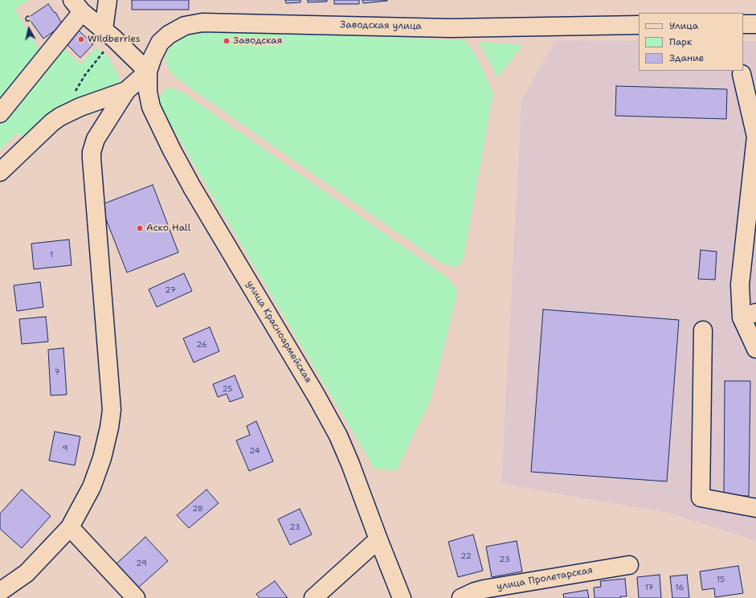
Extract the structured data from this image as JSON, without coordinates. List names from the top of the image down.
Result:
{
  "streets": {
    "street": ["Заводская улица", "улица Красноармейская", "улица Пролетарская"]
  },
  "crossings": [
    ["Заводская улица", "улица Красноармейская"]
  ],
  "places": ["Wildberries", "Заводская", "Аско Hall"],
  "house_numbers": [
    "1",
    "27",
    "26",
    "7",
    "25",
    "9",
    "24",
    "28",
    "23",
    "22",
    "23",
    "29",
    "15",
    "17",
    "16"
  ],
  "legend": ["Улица", "Парк", "Здание"],
  "north": "top"
}
